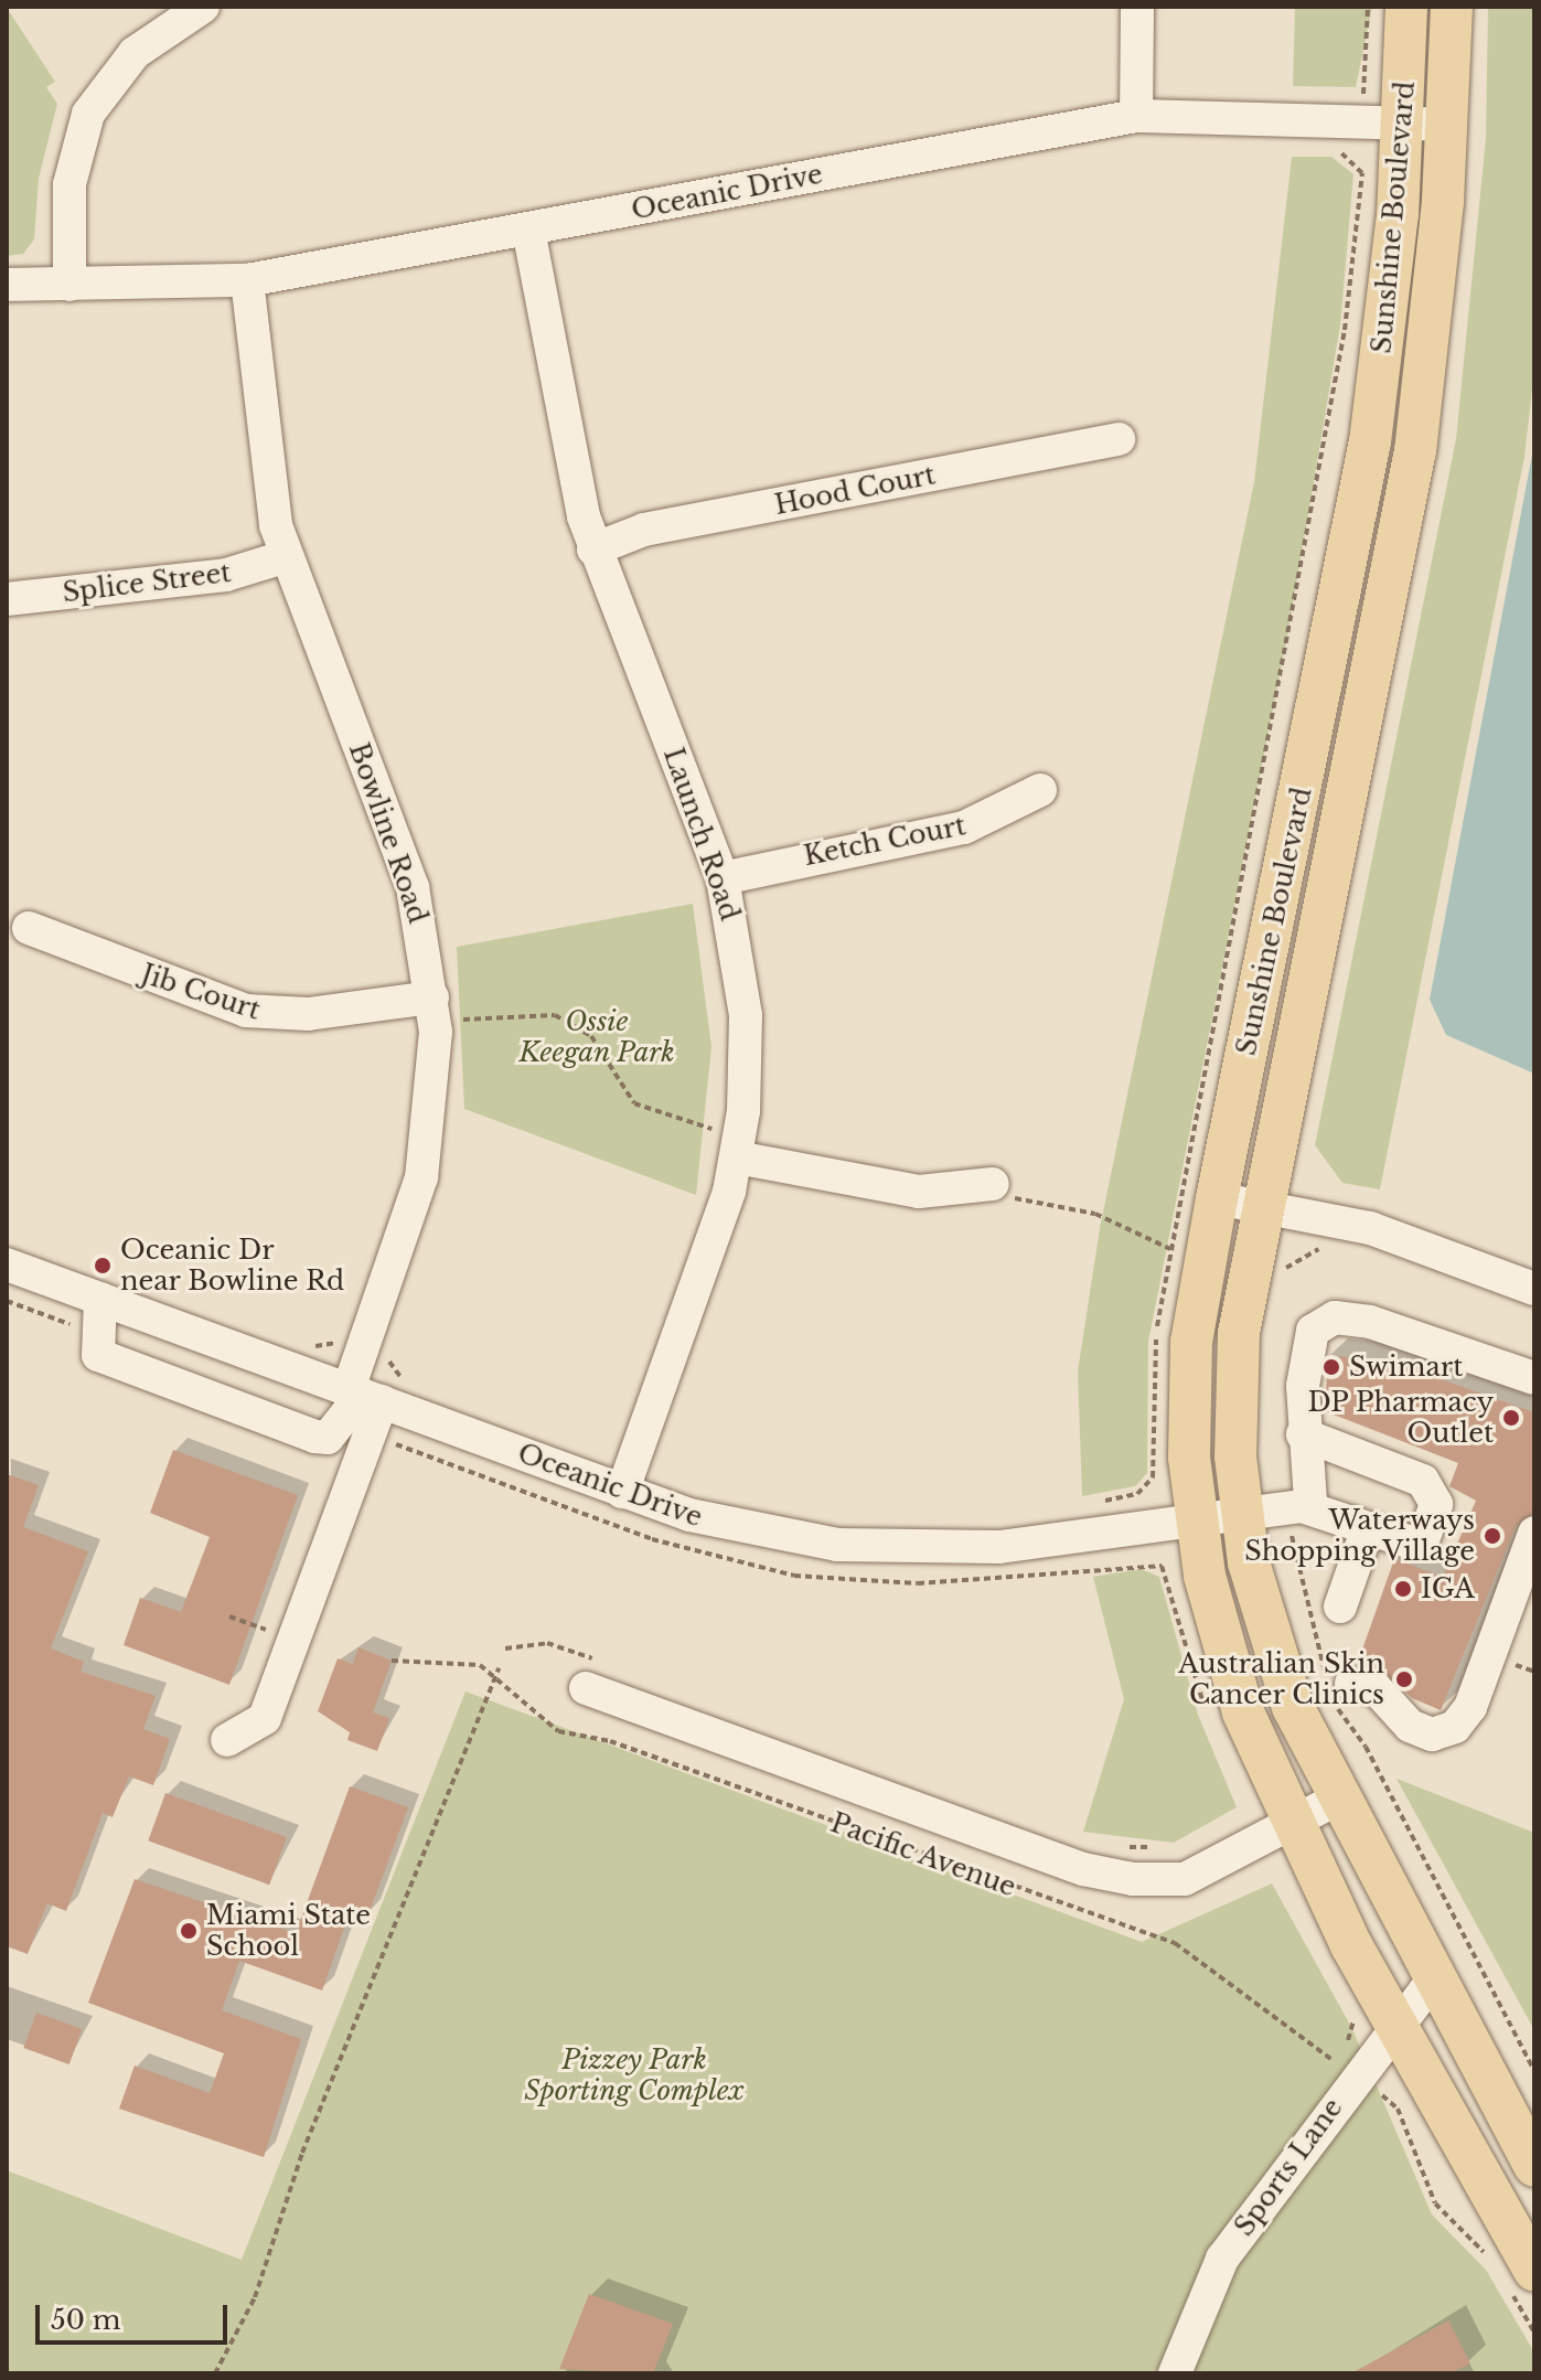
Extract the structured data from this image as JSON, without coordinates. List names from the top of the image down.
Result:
{
  "streets": {
    "main road": ["Sunshine Boulevard"],
    "street": [
      "Oceanic Drive",
      "Hood Court",
      "Splice Street",
      "Bowline Road",
      "Launch Road",
      "Ketch Court",
      "Jib Court",
      "Pacific Avenue",
      "Sports Lane"
    ]
  },
  "crossings": [
    ["Oceanic Drive", "Sunshine Boulevard"],
    ["Oceanic Drive", "Bowline Road"],
    ["Oceanic Drive", "Launch Road"],
    ["Sunshine Boulevard", "Pacific Avenue"],
    ["Hood Court", "Launch Road"],
    ["Splice Street", "Bowline Road"],
    ["Bowline Road", "Jib Court"],
    ["Launch Road", "Ketch Court"]
  ],
  "parks": ["Ossie Keegan Park", "Pizzey Park Sporting Complex"],
  "places": [
    "Oceanic Dr near Bowline Rd",
    "Swimart",
    "DP Pharmacy Outlet",
    "Waterways Shopping Village",
    "IGA",
    "Australian Skin Cancer Clinics",
    "Miami State School"
  ],
  "scale_bar": "50 m"
}
